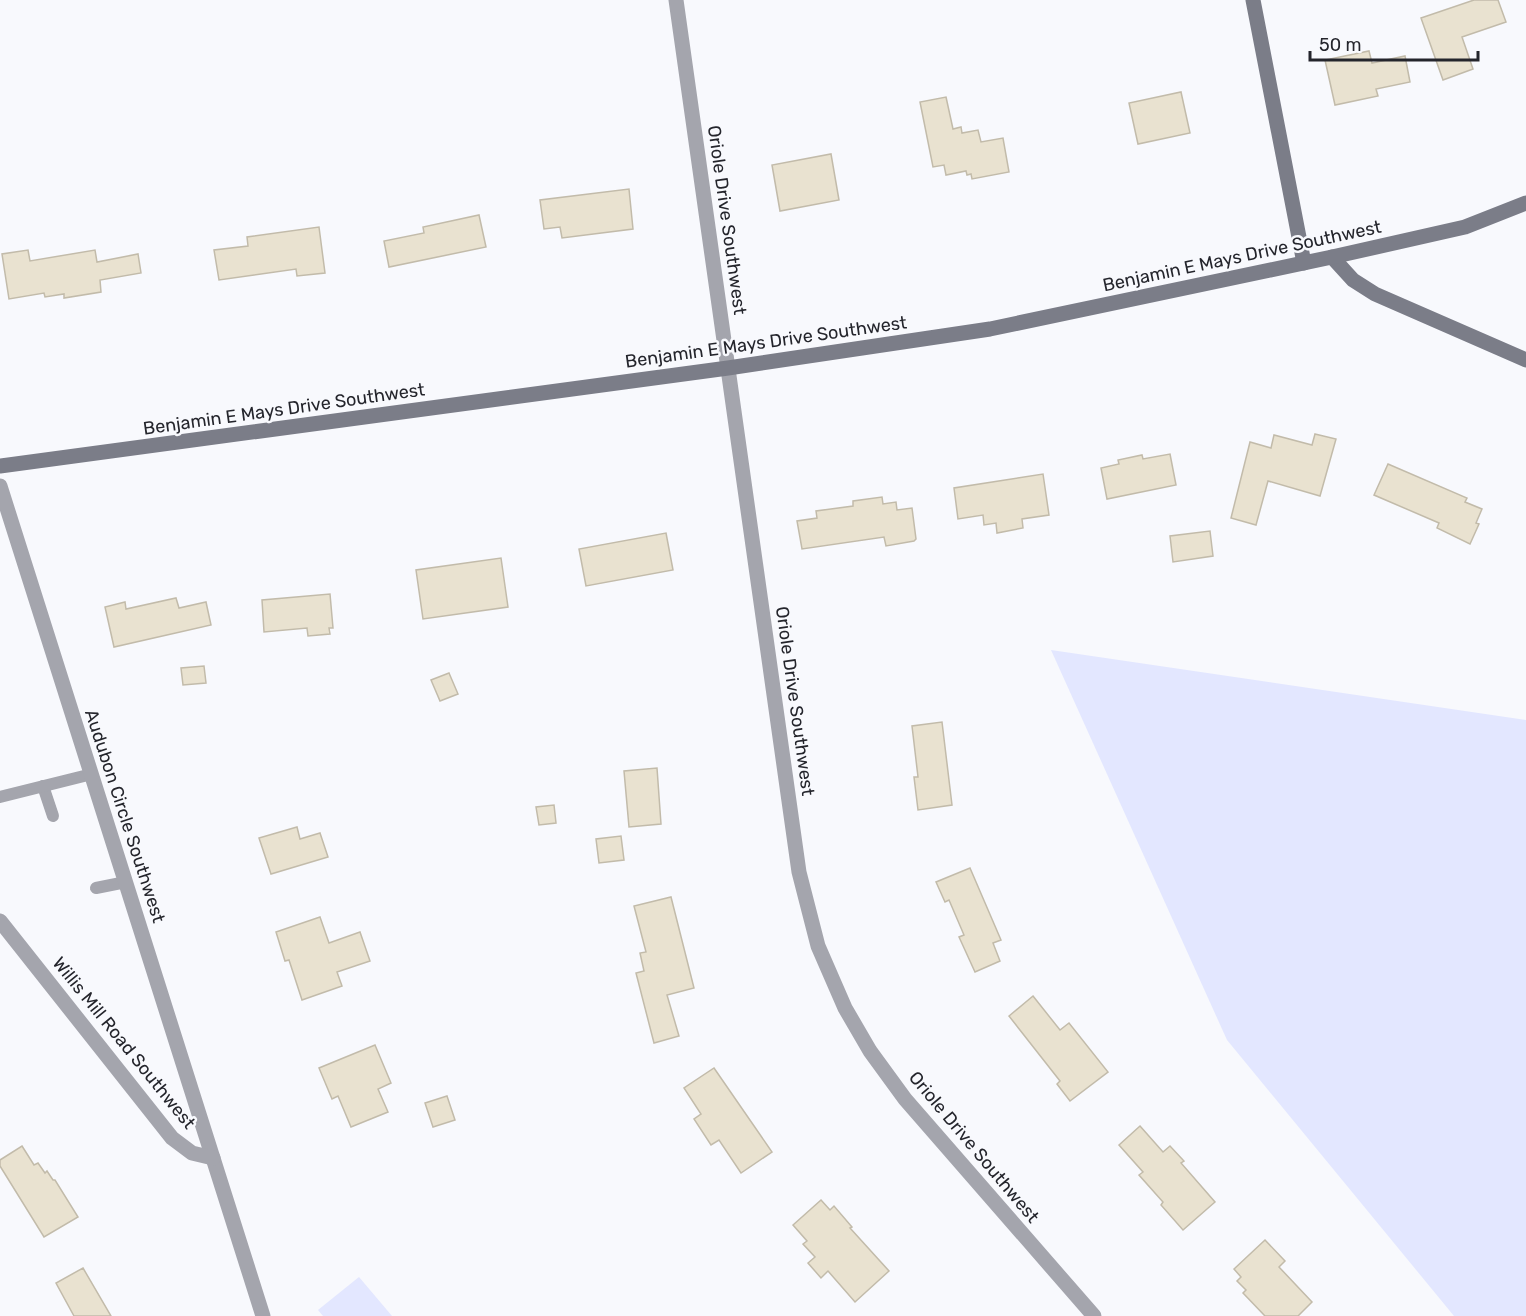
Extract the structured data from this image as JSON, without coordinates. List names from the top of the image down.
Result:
{
  "streets": {
    "street": [
      "Oriole Drive Southwest",
      "Benjamin E Mays Drive Southwest",
      "Audubon Circle Southwest",
      "Willis Mill Road Southwest"
    ]
  },
  "crossings": [
    ["Oriole Drive Southwest", "Benjamin E Mays Drive Southwest"],
    ["Audubon Circle Southwest", "Willis Mill Road Southwest"]
  ],
  "scale_bar": "50 m"
}
